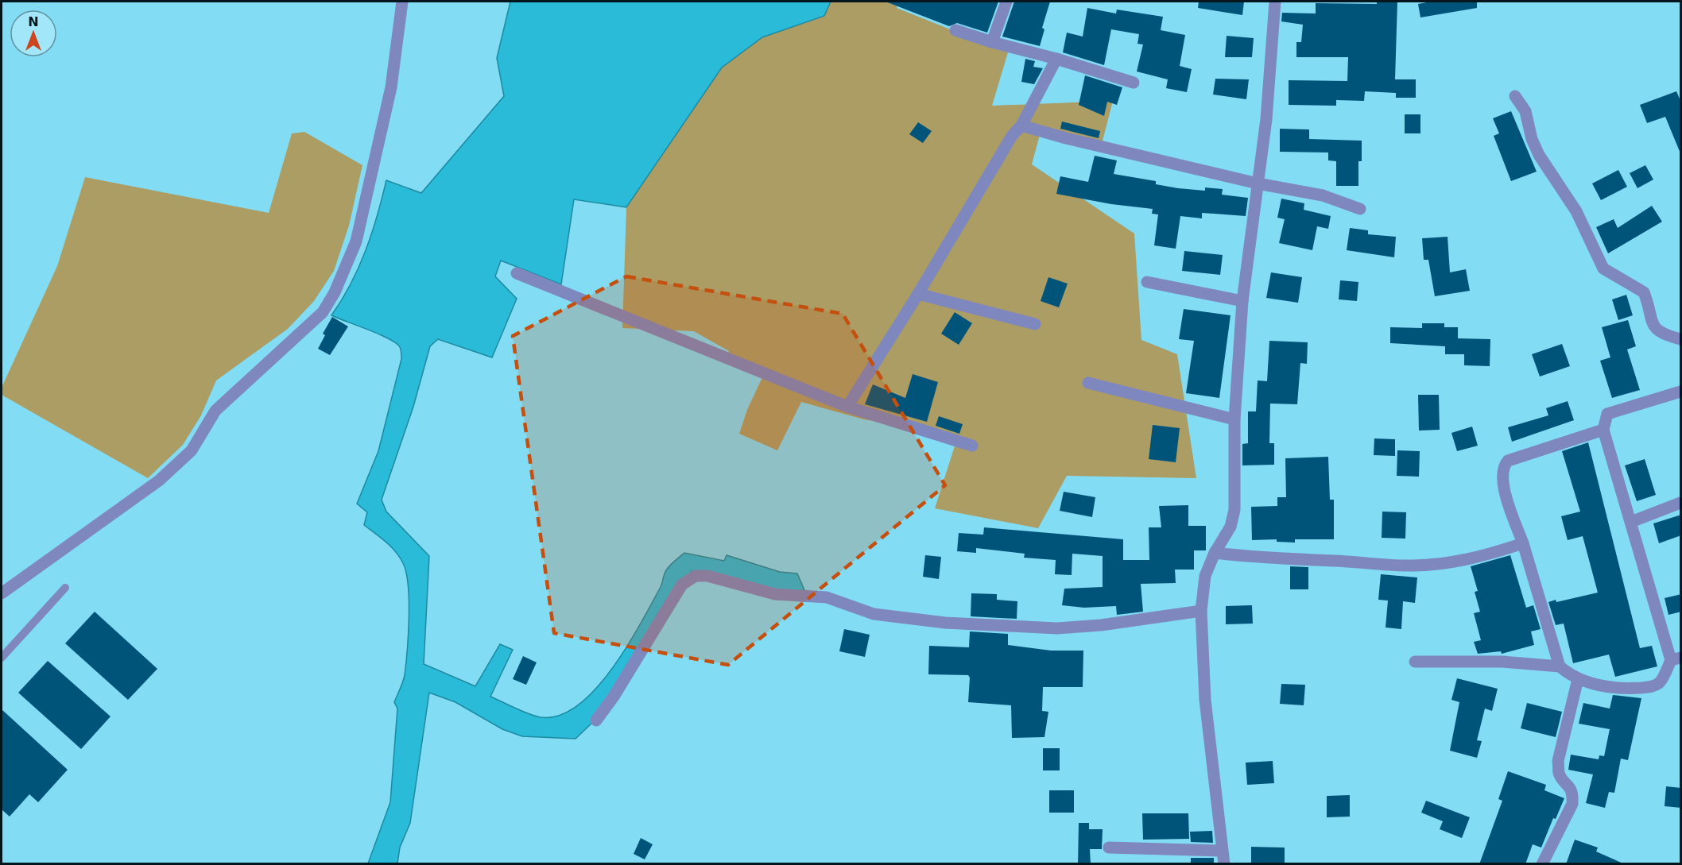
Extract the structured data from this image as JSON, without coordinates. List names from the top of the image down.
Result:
{
  "north": "top"
}
